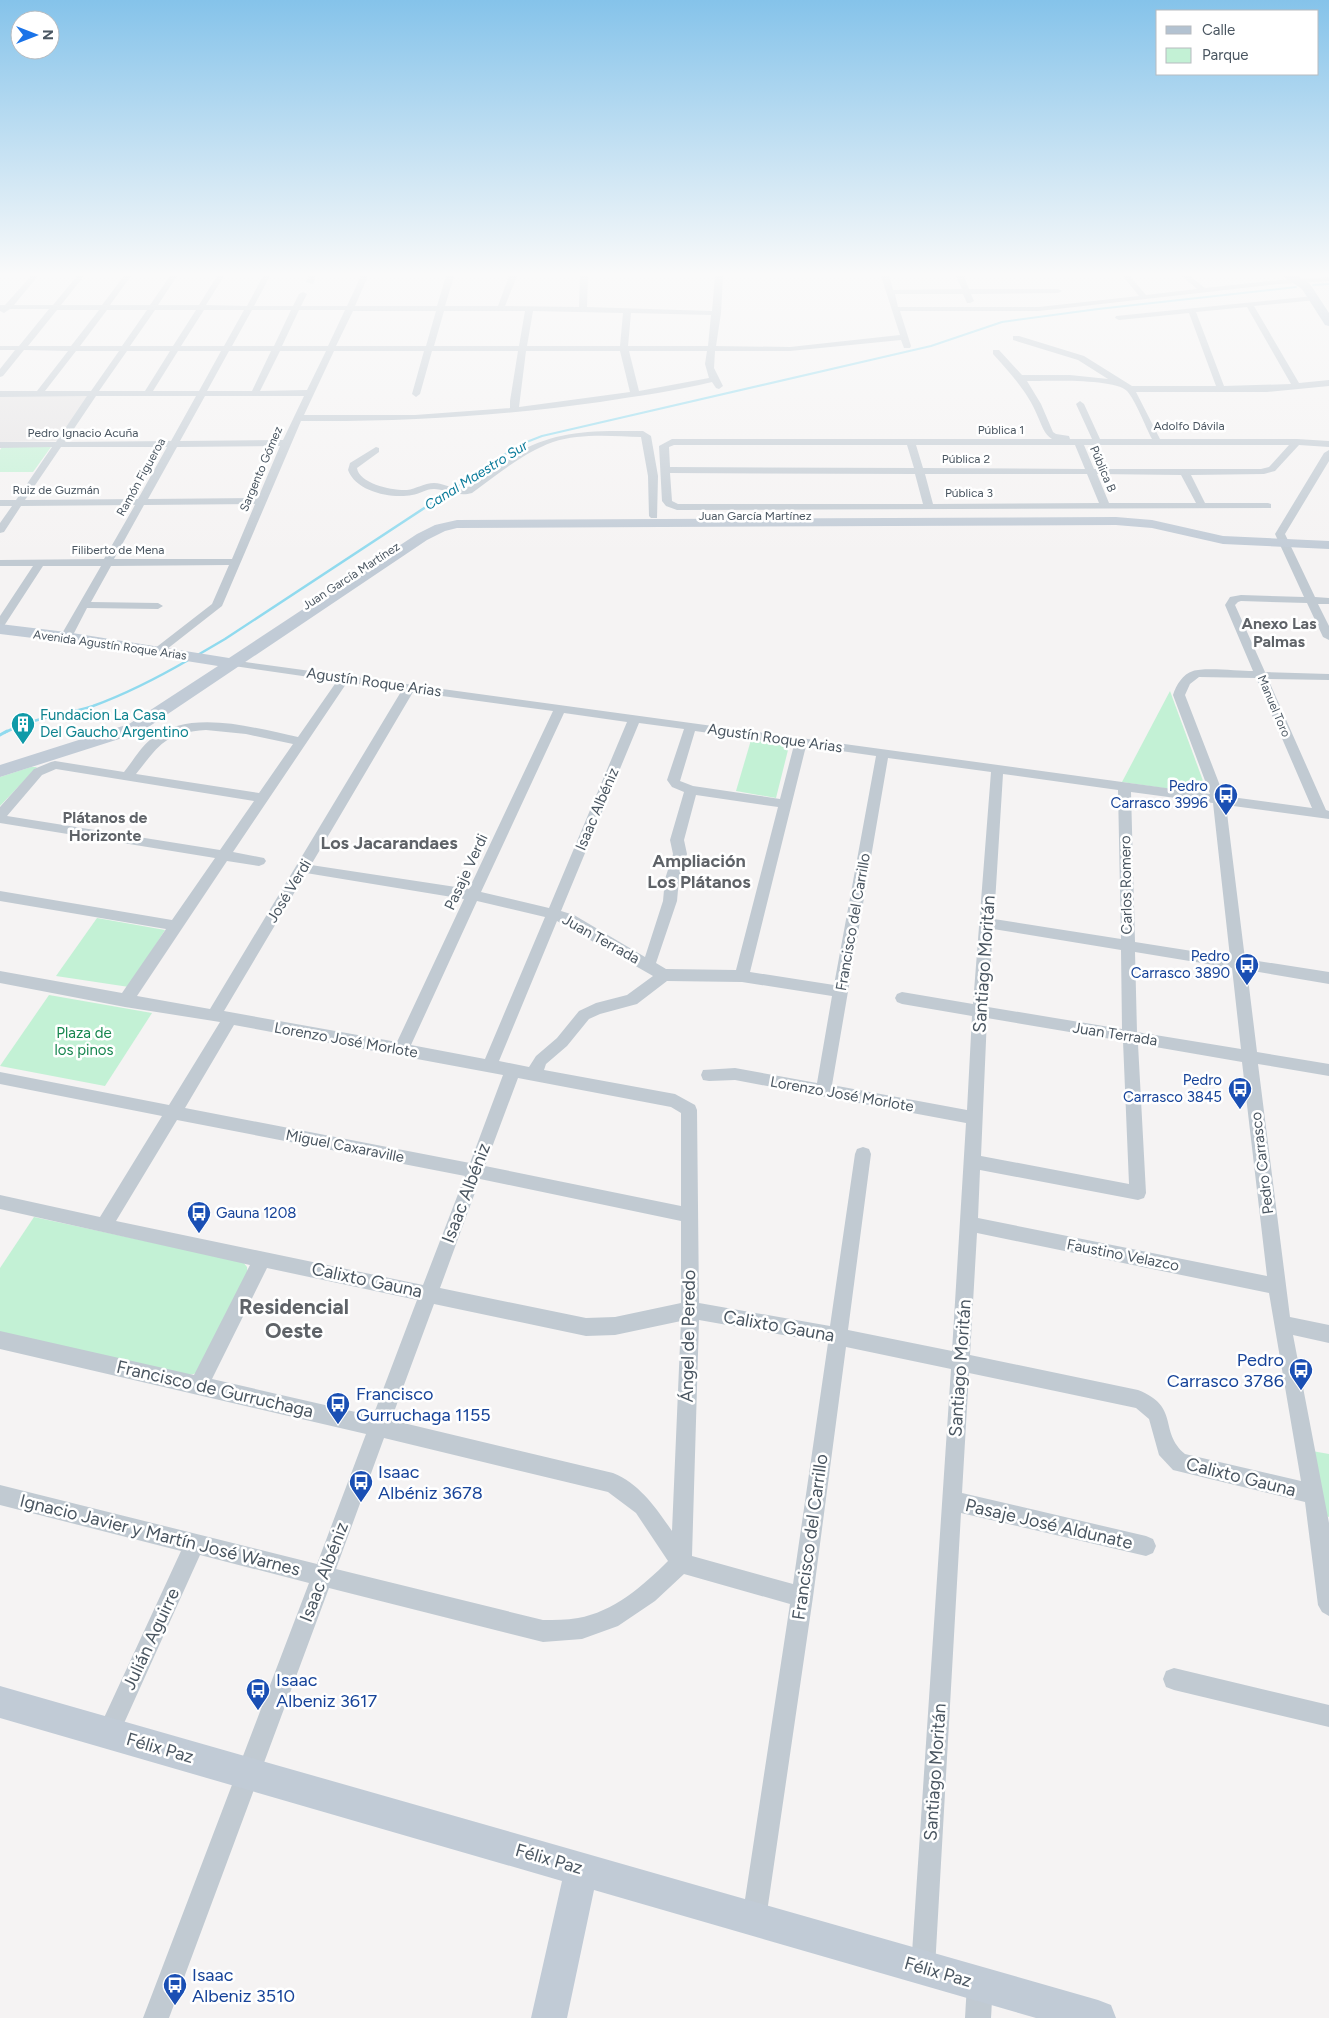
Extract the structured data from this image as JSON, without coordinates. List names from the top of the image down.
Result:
{
  "streets": {
    "main road": ["Juan García Martínez", "Avenida Agustín Roque Arias", "Félix Paz"],
    "street": [
      "Adolfo Dávila",
      "Pública 1",
      "Pedro Ignacio Acuña",
      "Pública 2",
      "Sargento Gómez",
      "Pública B",
      "Ramón Figueroa",
      "Ruiz de Guzmán",
      "Pública 3",
      "Filiberto de Mena",
      "Agustín Roque Arias",
      "Manuel Toro",
      "Isaac Albéniz",
      "Pasaje Verdi",
      "Carlos Romero",
      "José Verdi",
      "Francisco del Carrillo",
      "Juan Terrada",
      "Santiago Moritán",
      "Lorenzo José Morlote",
      "Miguel Caxaraville",
      "Pedro Carrasco",
      "Faustino Velazco",
      "Calixto Gauna",
      "Ángel de Peredo",
      "Francisco de Gurruchaga",
      "Pasaje José Aldunate",
      "Ignacio Javier y Martín José Warnes",
      "Julián Aguirre"
    ]
  },
  "crossings": [
    ["Adolfo Dávila", "Pública 1"],
    ["Pública 1", "Pública 2"],
    ["Pública 1", "Pública B"],
    ["Pública 1", "Pública 3"],
    ["Pedro Ignacio Acuña", "Sargento Gómez"],
    ["Pedro Ignacio Acuña", "Ramón Figueroa"],
    ["Pública 2", "Pública B"],
    ["Pública 2", "Pública 3"],
    ["Sargento Gómez", "Ruiz de Guzmán"],
    ["Sargento Gómez", "Filiberto de Mena"],
    ["Sargento Gómez", "Avenida Agustín Roque Arias"],
    ["Pública B", "Pública 3"],
    ["Ramón Figueroa", "Ruiz de Guzmán"],
    ["Ramón Figueroa", "Filiberto de Mena"],
    ["Ramón Figueroa", "Avenida Agustín Roque Arias"],
    ["Juan García Martínez", "Avenida Agustín Roque Arias"],
    ["Juan García Martínez", "Agustín Roque Arias"],
    ["Avenida Agustín Roque Arias", "Agustín Roque Arias"],
    ["Agustín Roque Arias", "Manuel Toro"],
    ["Agustín Roque Arias", "Isaac Albéniz"],
    ["Agustín Roque Arias", "Pasaje Verdi"],
    ["Agustín Roque Arias", "Carlos Romero"],
    ["Agustín Roque Arias", "José Verdi"],
    ["Agustín Roque Arias", "Francisco del Carrillo"],
    ["Agustín Roque Arias", "Santiago Moritán"],
    ["Agustín Roque Arias", "Pedro Carrasco"],
    ["Manuel Toro", "Pedro Carrasco"],
    ["Isaac Albéniz", "Juan Terrada"],
    ["Isaac Albéniz", "Lorenzo José Morlote"],
    ["Isaac Albéniz", "Miguel Caxaraville"],
    ["Isaac Albéniz", "Calixto Gauna"],
    ["Isaac Albéniz", "Francisco de Gurruchaga"],
    ["Isaac Albéniz", "Ignacio Javier y Martín José Warnes"],
    ["Isaac Albéniz", "Félix Paz"],
    ["Pasaje Verdi", "Juan Terrada"],
    ["Pasaje Verdi", "Lorenzo José Morlote"],
    ["Carlos Romero", "Juan Terrada"],
    ["Carlos Romero", "Santiago Moritán"],
    ["José Verdi", "Juan Terrada"],
    ["José Verdi", "Lorenzo José Morlote"],
    ["José Verdi", "Miguel Caxaraville"],
    ["José Verdi", "Calixto Gauna"],
    ["Francisco del Carrillo", "Juan Terrada"],
    ["Francisco del Carrillo", "Lorenzo José Morlote"],
    ["Francisco del Carrillo", "Calixto Gauna"],
    ["Francisco del Carrillo", "Félix Paz"],
    ["Juan Terrada", "Santiago Moritán"],
    ["Juan Terrada", "Pedro Carrasco"],
    ["Santiago Moritán", "Lorenzo José Morlote"],
    ["Santiago Moritán", "Faustino Velazco"],
    ["Santiago Moritán", "Calixto Gauna"],
    ["Santiago Moritán", "Pasaje José Aldunate"],
    ["Santiago Moritán", "Félix Paz"],
    ["Lorenzo José Morlote", "Ángel de Peredo"],
    ["Miguel Caxaraville", "Ángel de Peredo"],
    ["Pedro Carrasco", "Faustino Velazco"],
    ["Pedro Carrasco", "Calixto Gauna"],
    ["Calixto Gauna", "Ángel de Peredo"],
    ["Ángel de Peredo", "Francisco de Gurruchaga"],
    ["Ángel de Peredo", "Ignacio Javier y Martín José Warnes"],
    ["Francisco de Gurruchaga", "Ignacio Javier y Martín José Warnes"],
    ["Ignacio Javier y Martín José Warnes", "Julián Aguirre"],
    ["Julián Aguirre", "Félix Paz"]
  ],
  "districts": [
    "Anexo Las Palmas",
    "Plátanos de Horizonte",
    "Los Jacarandaes",
    "Ampliación Los Plátanos",
    "Residencial Oeste"
  ],
  "water": ["Canal Maestro Sur"],
  "parks": ["Plaza de los pinos"],
  "places": {
    "building": ["Fundacion La Casa Del Gaucho Argentino"],
    "bus stop": [
      "Pedro Carrasco 3996",
      "Pedro Carrasco 3890",
      "Pedro Carrasco 3845",
      "Gauna 1208",
      "Pedro Carrasco 3786",
      "Francisco Gurruchaga 1155",
      "Isaac Albéniz 3678",
      "Isaac Albeniz 3617",
      "Isaac Albeniz 3510"
    ]
  },
  "legend": ["Calle", "Parque"],
  "north": "right"
}
